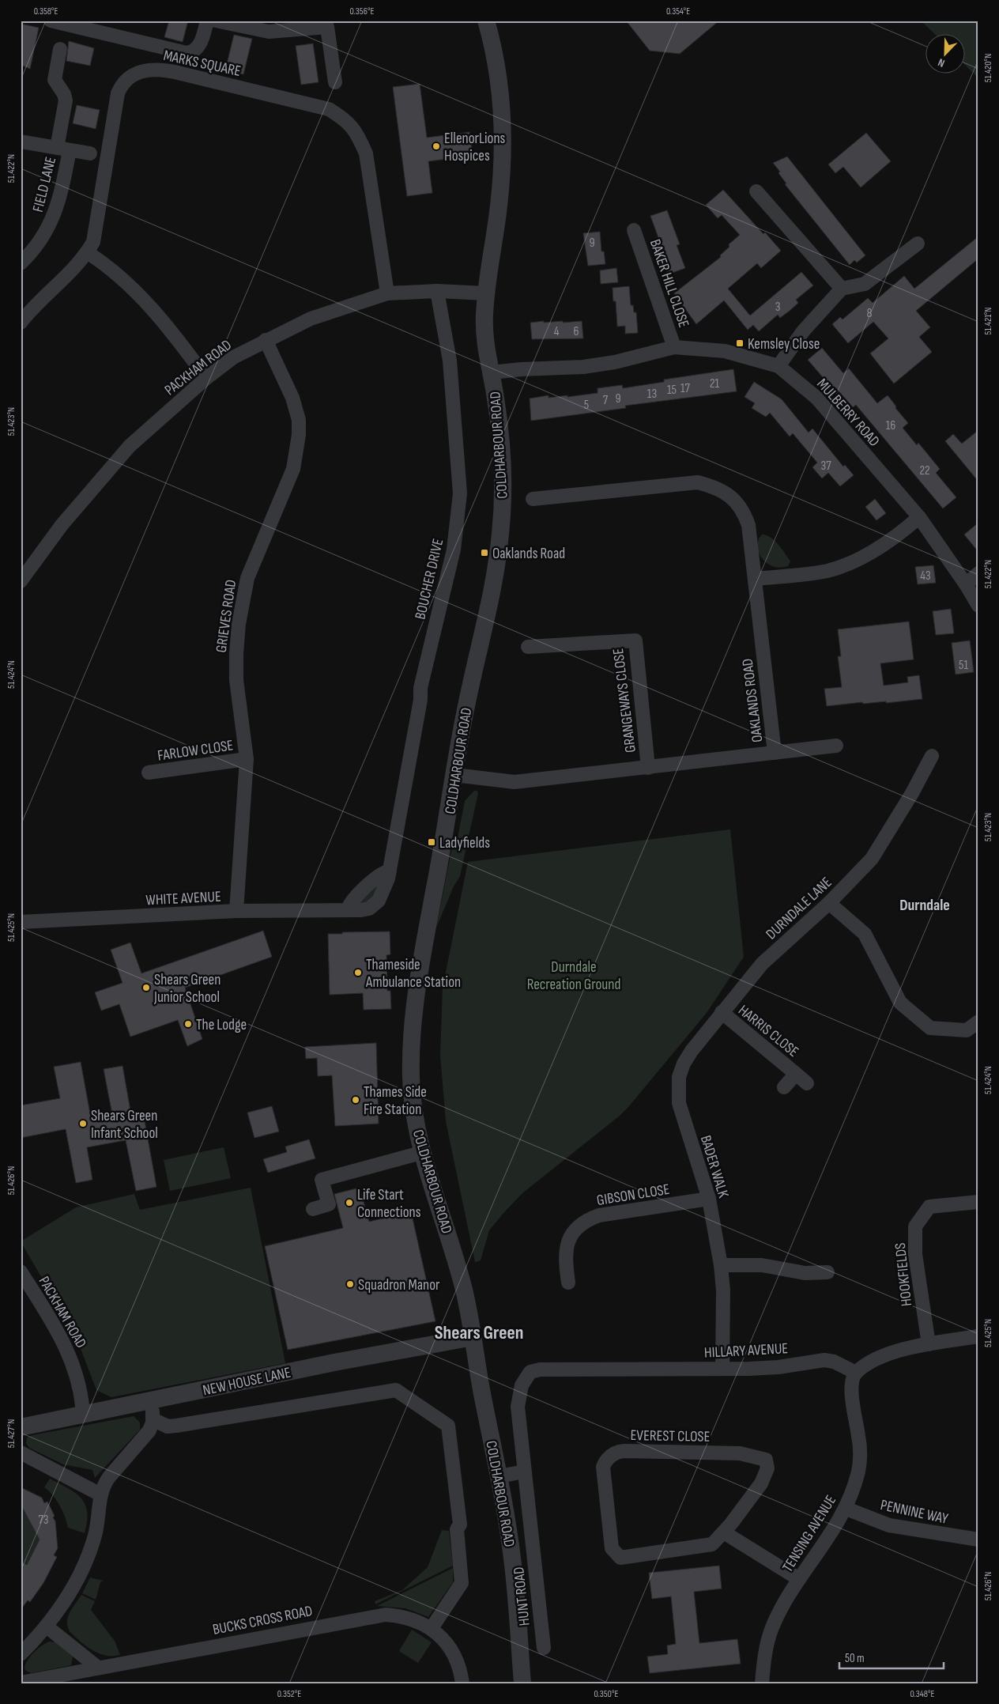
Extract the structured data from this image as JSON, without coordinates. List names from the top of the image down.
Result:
{
  "streets": {
    "street": [
      "MARKS SQUARE",
      "FIELD LANE",
      "BAKER HILL CLOSE",
      "PACKHAM ROAD",
      "MULBERRY ROAD",
      "COLDHARBOUR ROAD",
      "BOUCHER DRIVE",
      "GRIEVES ROAD",
      "GRANGEWAYS CLOSE",
      "OAKLANDS ROAD",
      "FARLOW CLOSE",
      "WHITE AVENUE",
      "DURNDALE LANE",
      "HARRIS CLOSE",
      "BADER WALK",
      "GIBSON CLOSE",
      "HOOKFIELDS",
      "HILLARY AVENUE",
      "NEW HOUSE LANE",
      "EVEREST CLOSE",
      "PENNINE WAY",
      "TENSING AVENUE",
      "HUNT ROAD",
      "BUCKS CROSS ROAD"
    ]
  },
  "crossings": [
    ["MARKS SQUARE", "PACKHAM ROAD"],
    ["BAKER HILL CLOSE", "MULBERRY ROAD"],
    ["PACKHAM ROAD", "COLDHARBOUR ROAD"],
    ["PACKHAM ROAD", "BOUCHER DRIVE"],
    ["PACKHAM ROAD", "GRIEVES ROAD"],
    ["PACKHAM ROAD", "NEW HOUSE LANE"],
    ["MULBERRY ROAD", "COLDHARBOUR ROAD"],
    ["COLDHARBOUR ROAD", "NEW HOUSE LANE"],
    ["BOUCHER DRIVE", "WHITE AVENUE"],
    ["GRIEVES ROAD", "FARLOW CLOSE"],
    ["GRIEVES ROAD", "WHITE AVENUE"],
    ["DURNDALE LANE", "HARRIS CLOSE"],
    ["DURNDALE LANE", "BADER WALK"],
    ["BADER WALK", "GIBSON CLOSE"],
    ["BADER WALK", "HILLARY AVENUE"],
    ["HILLARY AVENUE", "TENSING AVENUE"],
    ["HILLARY AVENUE", "HUNT ROAD"],
    ["NEW HOUSE LANE", "BUCKS CROSS ROAD"],
    ["PENNINE WAY", "TENSING AVENUE"]
  ],
  "districts": ["Durndale", "Shears Green"],
  "parks": ["Durndale Recreation Ground"],
  "places": {
    "other": [
      "EllenorLions Hospices",
      "Thameside Ambulance Station",
      "Shears Green Junior School",
      "The Lodge",
      "Thames Side Fire Station",
      "Shears Green Infant School",
      "Life Start Connections",
      "Squadron Manor"
    ],
    "transit": ["Kemsley Close", "Oaklands Road", "Ladyfields"]
  },
  "house_numbers": [
    "9",
    "3",
    "8",
    "4",
    "6",
    "21",
    "17",
    "15",
    "13",
    "9",
    "7",
    "5",
    "16",
    "37",
    "22",
    "43",
    "51",
    "73"
  ],
  "scale_bar": "50 m",
  "north": "bottom left",
  "coordinates": [
    "0.358°E",
    "0.356°E",
    "0.354°E",
    "51.420°N",
    "51.422°N",
    "51.421°N",
    "51.423°N",
    "51.424°N",
    "51.425°N",
    "51.426°N",
    "51.427°N",
    "0.352°E",
    "0.350°E",
    "0.348°E"
  ]
}
